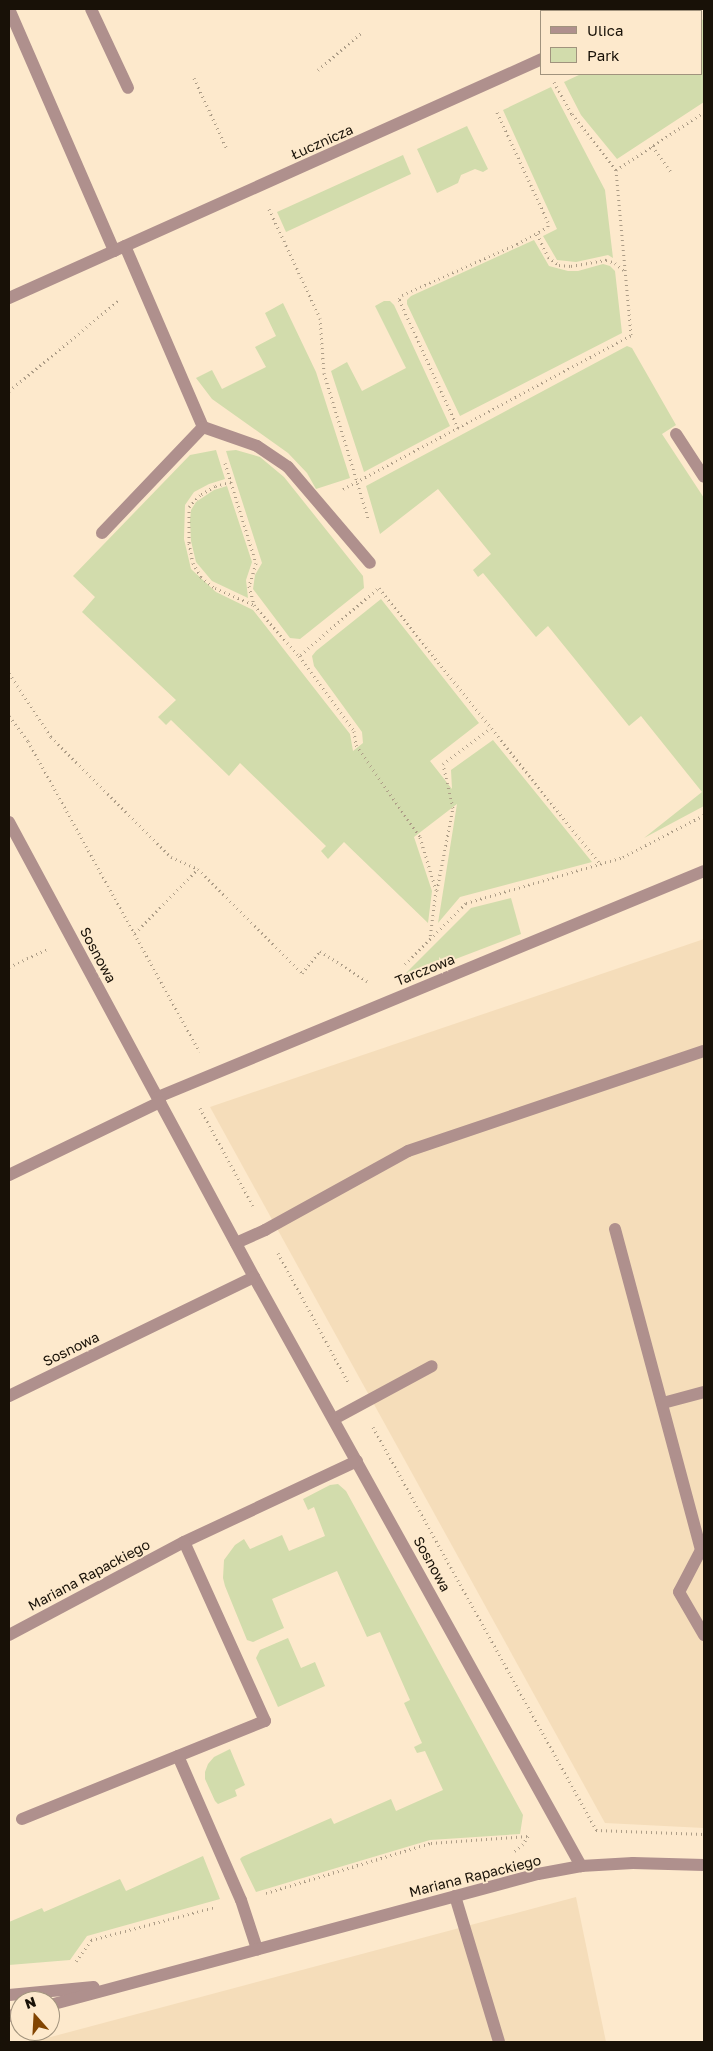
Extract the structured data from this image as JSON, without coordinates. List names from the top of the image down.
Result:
{
  "streets": {
    "street": [
      "Łucznicza",
      "Sosnowa",
      "Tarczowa",
      "Mariana Rapackiego"
    ]
  },
  "crossings": [
    ["Sosnowa", "Tarczowa"],
    ["Sosnowa", "Mariana Rapackiego"]
  ],
  "legend": ["Ulica", "Park"],
  "north": "top"
}
